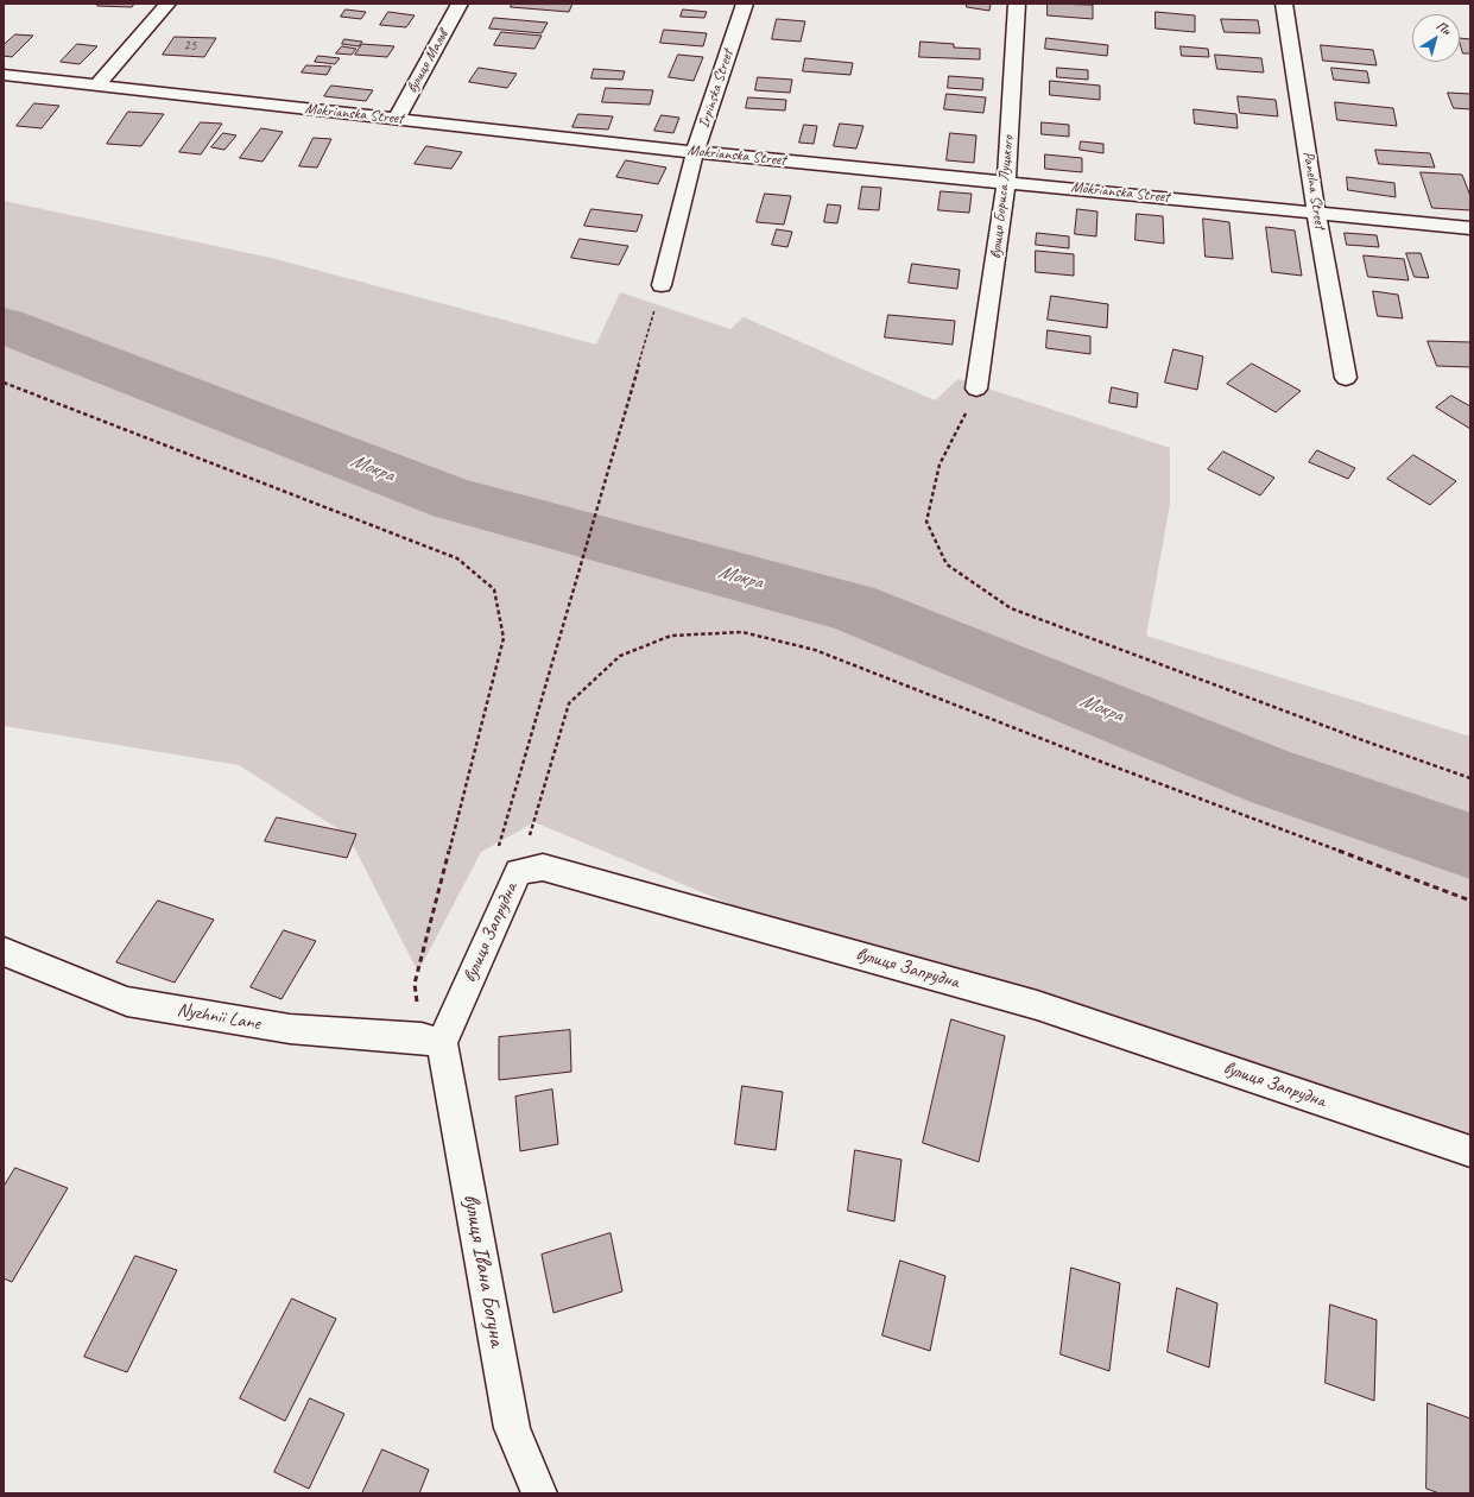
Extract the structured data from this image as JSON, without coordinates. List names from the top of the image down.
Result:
{
  "streets": {
    "street": [
      "вулиця Мальв",
      "Irpinska Street",
      "Mokrianska Street",
      "Panelna Street",
      "вулиця Бориса Луцького",
      "вулиця Запрудна",
      "Nyzhnii Lane",
      "вулиця Івана Богуна"
    ]
  },
  "crossings": [
    ["вулиця Мальв", "Mokrianska Street"],
    ["Irpinska Street", "Mokrianska Street"],
    ["Mokrianska Street", "Panelna Street"],
    ["Mokrianska Street", "вулиця Бориса Луцького"],
    ["вулиця Запрудна", "Nyzhnii Lane"],
    ["вулиця Запрудна", "вулиця Івана Богуна"],
    ["Nyzhnii Lane", "вулиця Івана Богуна"]
  ],
  "water": ["Мокра"],
  "house_numbers": ["25"],
  "north": "top right"
}
